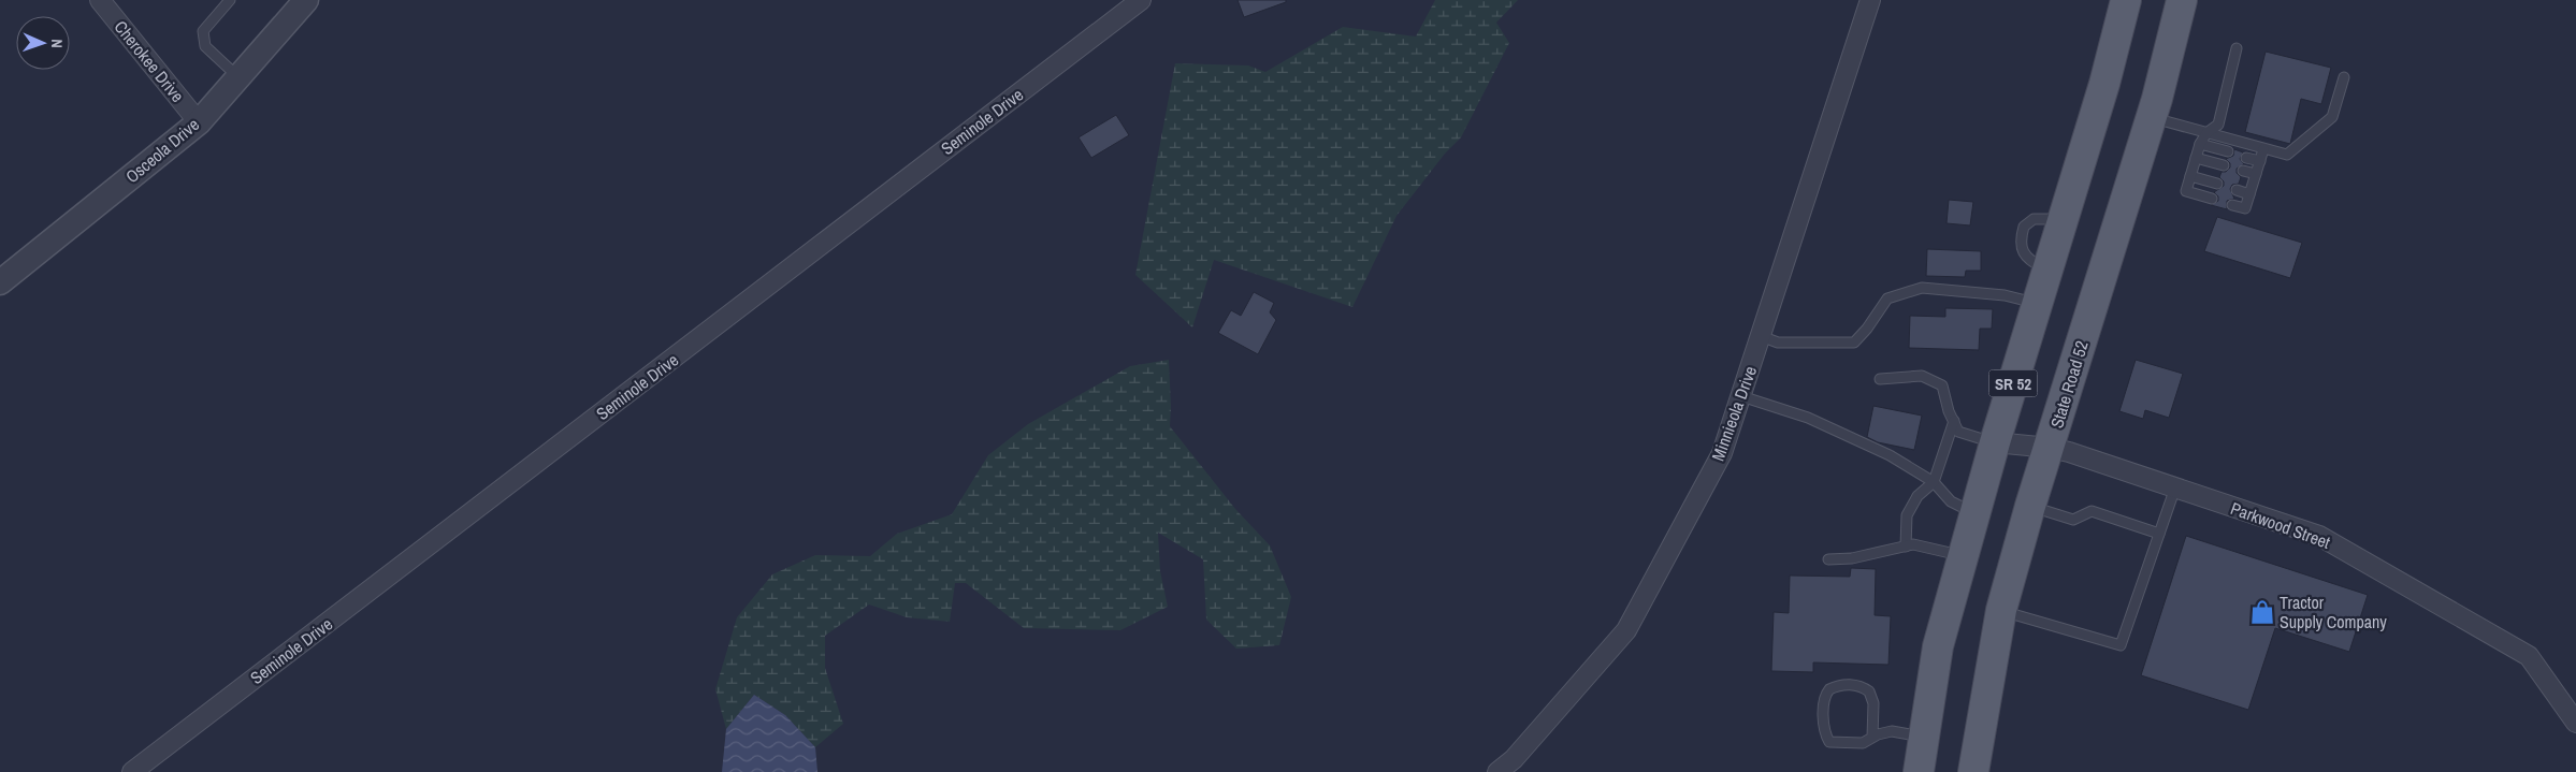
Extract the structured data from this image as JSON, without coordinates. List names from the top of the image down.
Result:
{
  "streets": {
    "main road": ["SR 52", "State Road 52"],
    "street": [
      "Cherokee Drive",
      "Seminole Drive",
      "Osceola Drive",
      "Minnieola Drive",
      "Parkwood Street"
    ]
  },
  "crossings": [
    ["Cherokee Drive", "Osceola Drive"],
    ["SR 52", "Parkwood Street"],
    ["State Road 52", "Parkwood Street"]
  ],
  "places": {
    "shop": ["Tractor Supply Company"]
  },
  "north": "right"
}
